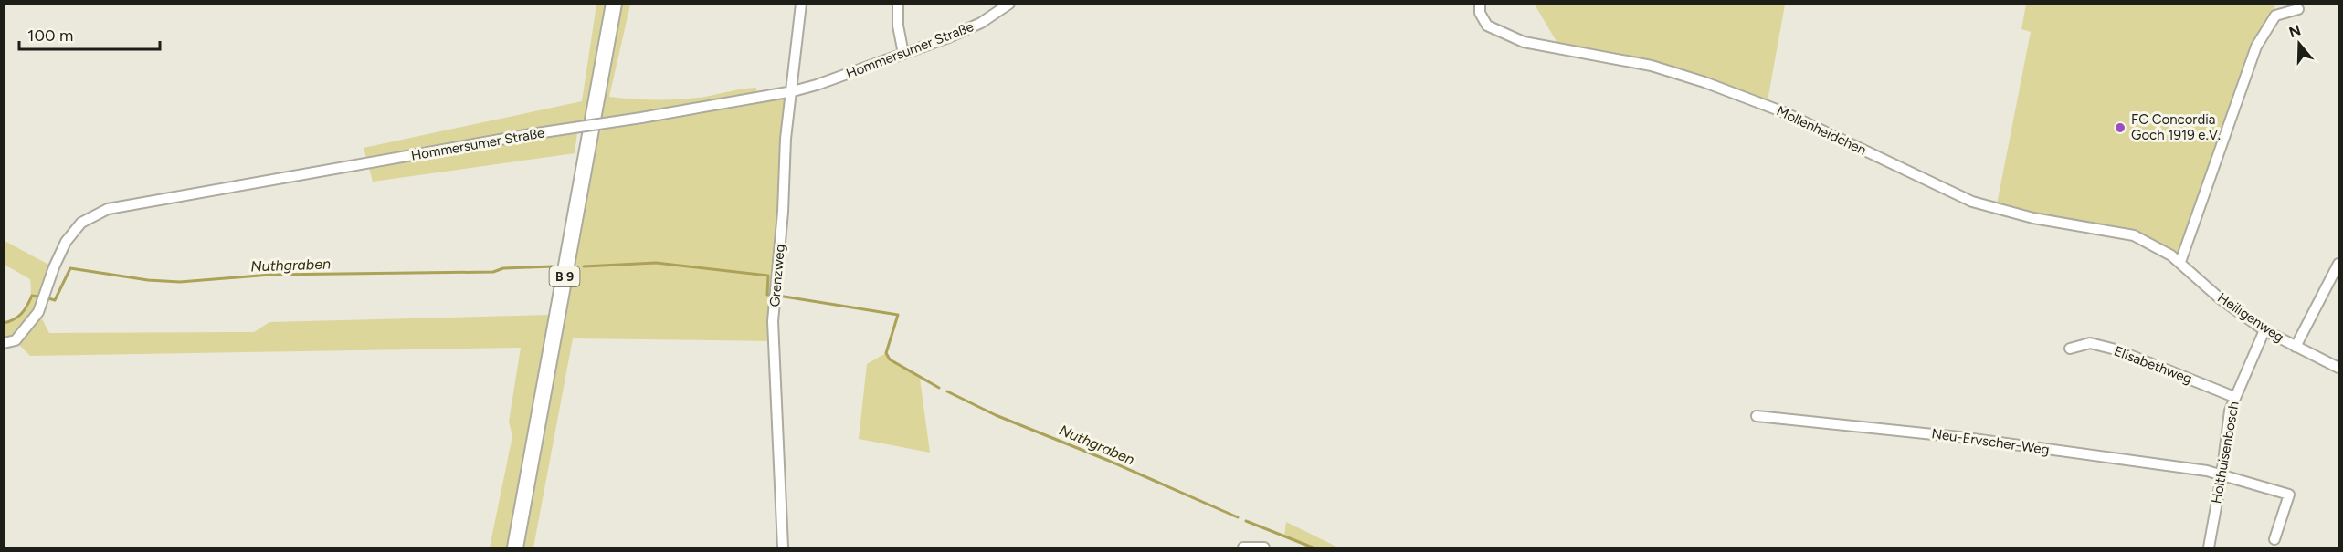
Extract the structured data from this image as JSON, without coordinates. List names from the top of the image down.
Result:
{
  "streets": {
    "main road": ["B 9"],
    "street": [
      "Hommersumer Straße",
      "Mollenheidchen",
      "Grenzweg",
      "Heiligenweg",
      "Elisabethweg",
      "Neu-Ervscher-Weg",
      "Holthuisenbosch"
    ]
  },
  "crossings": [
    ["Hommersumer Straße", "Grenzweg"],
    ["Mollenheidchen", "Heiligenweg"],
    ["Heiligenweg", "Holthuisenbosch"],
    ["Elisabethweg", "Holthuisenbosch"],
    ["Neu-Ervscher-Weg", "Holthuisenbosch"]
  ],
  "water": ["Nuthgraben"],
  "places": ["FC Concordia Goch 1919 e.V."],
  "scale_bar": "100 m",
  "north": "top"
}
